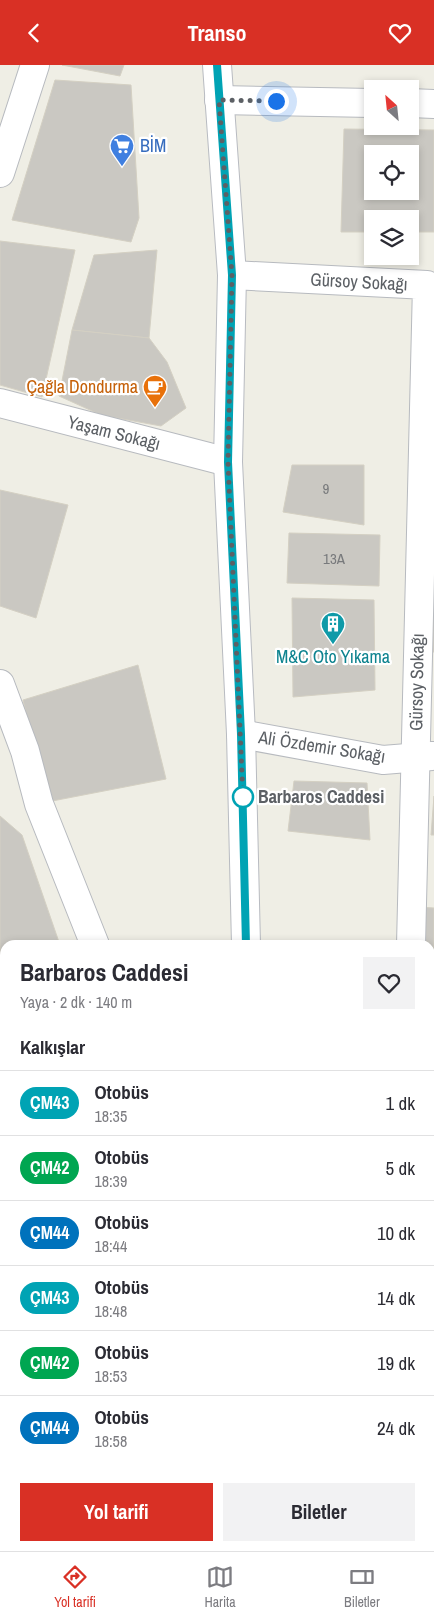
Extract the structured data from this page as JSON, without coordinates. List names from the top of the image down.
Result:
{
  "streets": {
    "street": ["Gürsoy Sokağı", "Yaşam Sokağı", "Ali Özdemir Sokağı"]
  },
  "crossings": [
    ["Gürsoy Sokağı", "Ali Özdemir Sokağı"]
  ],
  "places": {
    "supermarket": ["BİM"],
    "cafe": ["Çağla Dondurma"],
    "building": ["M&C Oto Yıkama"],
    "other": ["Barbaros Caddesi"]
  },
  "lines": ["bus line ÇM43"],
  "house_numbers": ["9", "13A"],
  "north": "top left",
  "page": {
    "header": "Transo",
    "heading": [
      ["Barbaros Caddesi", "Yaya · 2 dk · 140 m"],
      "Kalkışlar"
    ],
    "list": [
      {
        "mark": "ÇM43",
        "name": "Otobüs",
        "note": "18:35",
        "value": "1 dk"
      },
      {
        "mark": "ÇM42",
        "name": "Otobüs",
        "note": "18:39",
        "value": "5 dk"
      },
      {
        "mark": "ÇM44",
        "name": "Otobüs",
        "note": "18:44",
        "value": "10 dk"
      },
      {
        "mark": "ÇM43",
        "name": "Otobüs",
        "note": "18:48",
        "value": "14 dk"
      },
      {
        "mark": "ÇM42",
        "name": "Otobüs",
        "note": "18:53",
        "value": "19 dk"
      },
      {
        "mark": "ÇM44",
        "name": "Otobüs",
        "note": "18:58",
        "value": "24 dk"
      }
    ],
    "buttons": ["Yol tarifi", "Biletler"],
    "tabs": ["Yol tarifi", "Harita", "Biletler"]
  }
}
